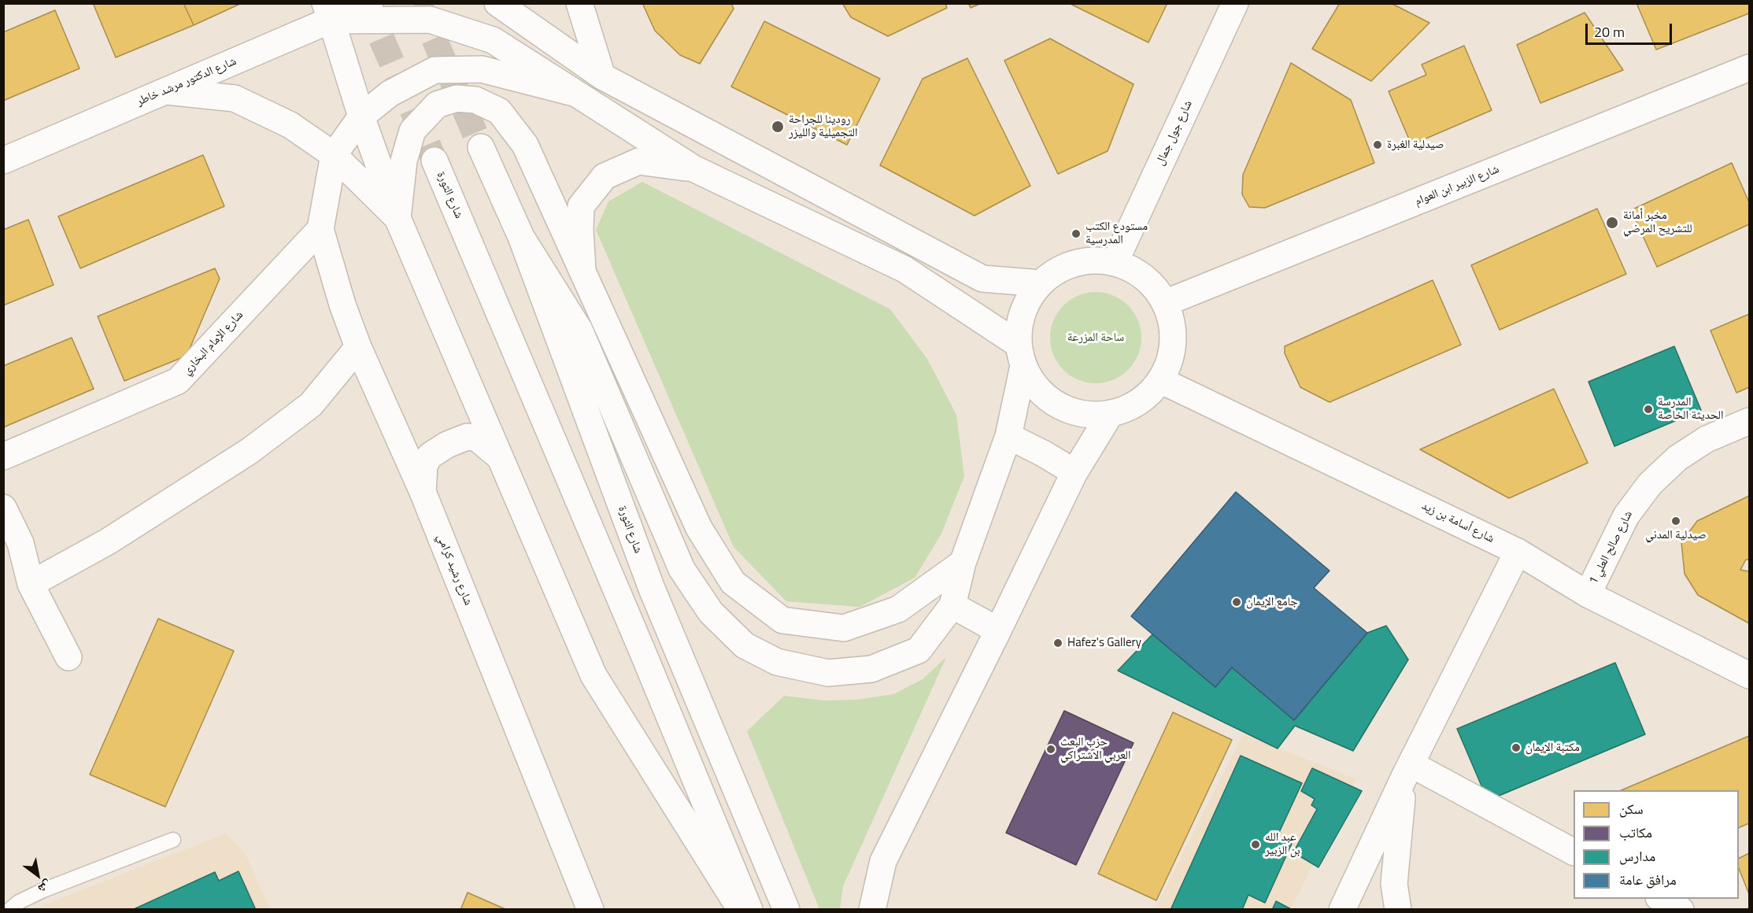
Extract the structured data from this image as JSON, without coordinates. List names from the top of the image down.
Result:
{
  "streets": {
    "main road": [
      "شارع الدكتور مرشد خاطر",
      "شارع جول جمال",
      "شارع الزبير ابن العوام",
      "شارع الثورة",
      "شارع الإمام البخاري",
      "شارع أسامة بن زيد",
      "شارع صالح العلي 1",
      "شارع رشيد كرامي"
    ]
  },
  "crossings": [
    ["شارع جول جمال", "شارع الزبير ابن العوام"],
    ["شارع جول جمال", "شارع أسامة بن زيد"],
    ["شارع الزبير ابن العوام", "شارع أسامة بن زيد"],
    ["شارع الإمام البخاري", "شارع رشيد كرامي"],
    ["شارع أسامة بن زيد", "شارع صالح العلي 1"]
  ],
  "parks": ["ساحة المزرعة"],
  "places": [
    "رودينا للجراحة التجميلية والليزر",
    "صيدلية الغبرة",
    "مخبر أمانة للتشريح المرضي",
    "مستودع الكتب المدرسية",
    "المدرسة الحديثة الخاصة",
    "صيدلية المدني",
    "جامع الإيمان",
    "Hafez's Gallery",
    "مكتبة الإيمان",
    "حزب البعث العربي الاشتراكي",
    "عبد الله بن الزبير"
  ],
  "legend": [
    "سكن",
    "مكاتب",
    "مدارس",
    "مرافق عامة"
  ],
  "scale_bar": "20 m",
  "north": "bottom right"
}
